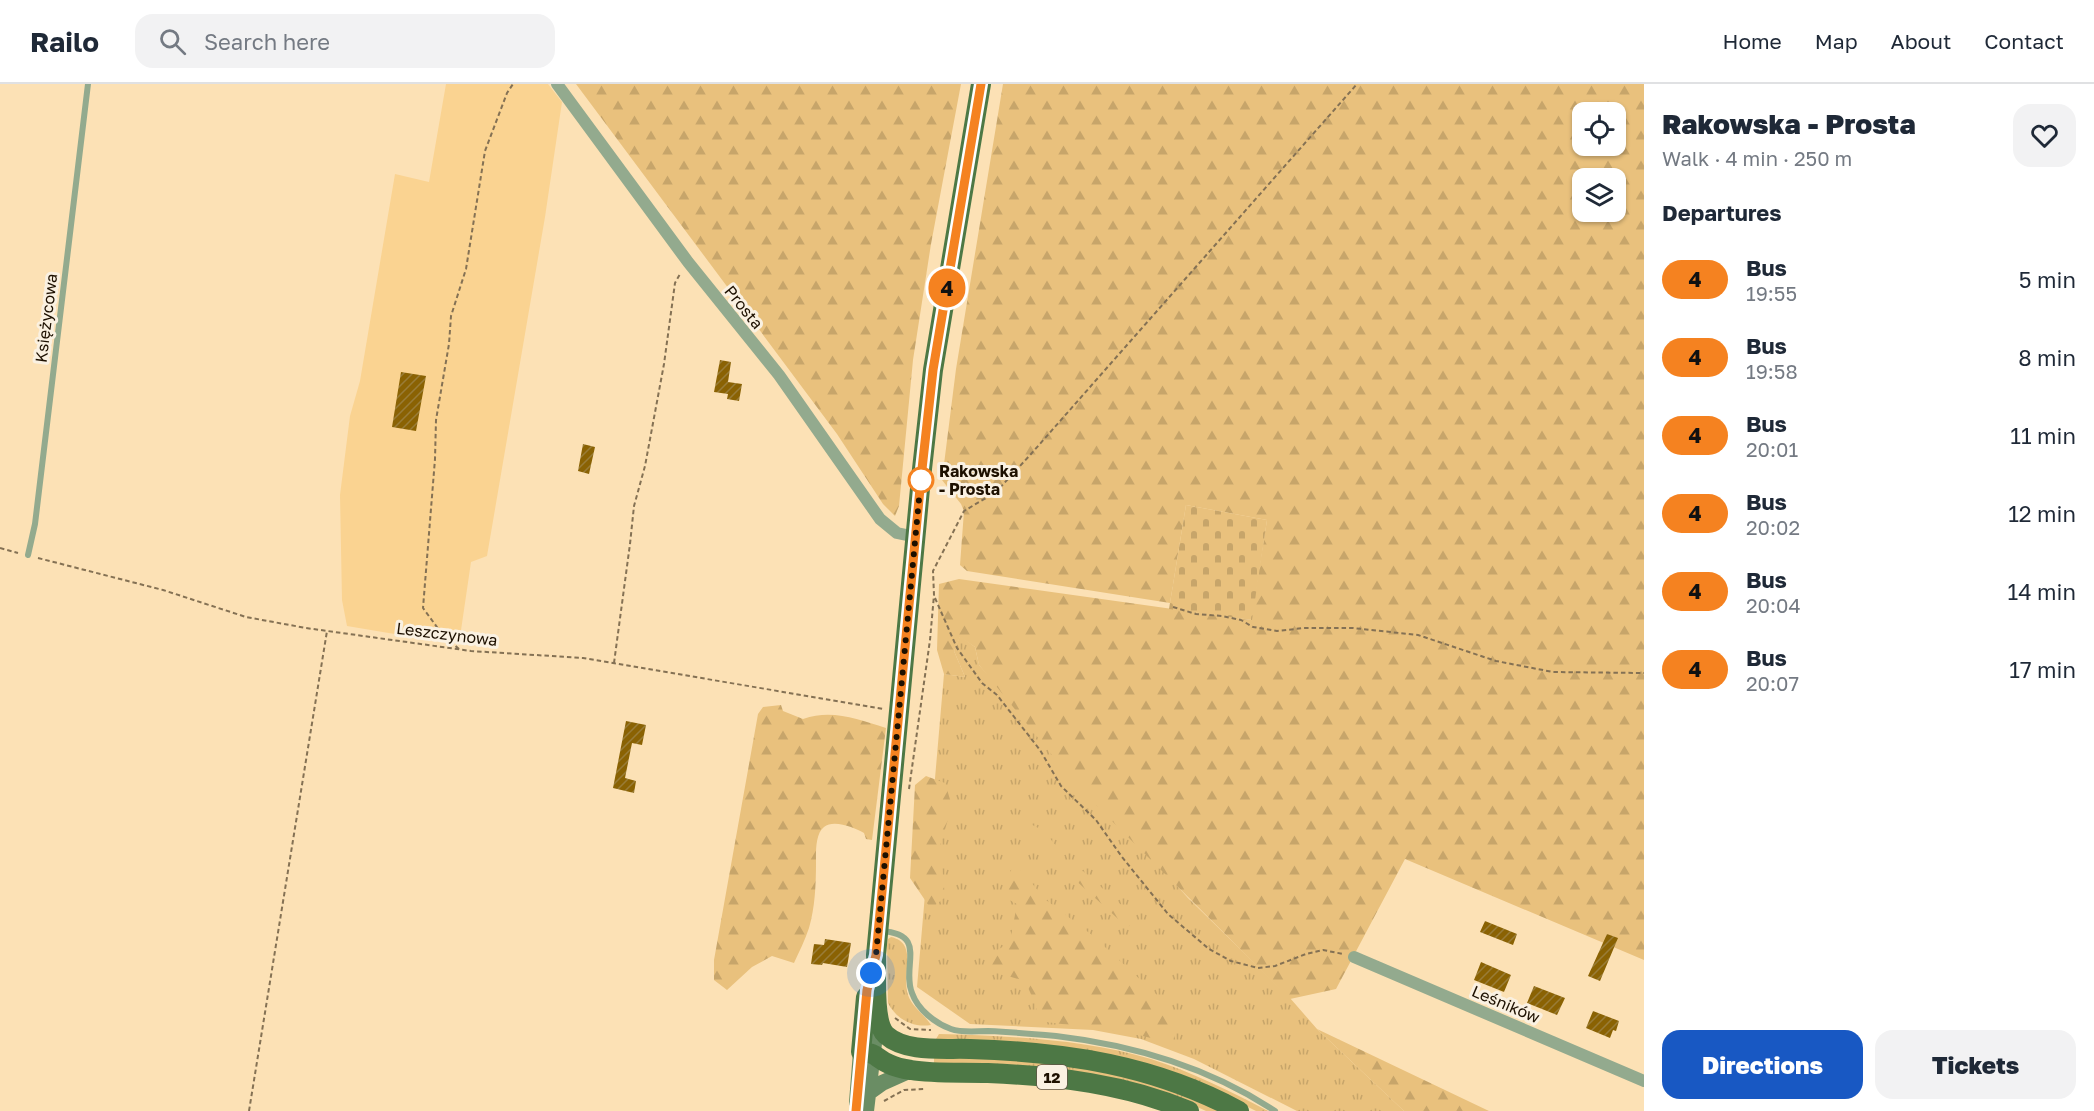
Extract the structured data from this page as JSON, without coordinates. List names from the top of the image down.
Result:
{
  "streets": {
    "main road": ["12"],
    "street": ["Prosta", "Leśników"],
    "lane": ["Księżycowa"],
    "path": ["Leszczynowa"]
  },
  "crossings": [
    ["Księżycowa", "Leszczynowa"]
  ],
  "places": ["Rakowska - Prosta"],
  "lines": ["bus line 4"],
  "page": {
    "header": "Railo",
    "search": "Search here",
    "nav": [
      "Home",
      "Map",
      "About",
      "Contact"
    ],
    "on_map": "4",
    "heading": [
      ["Rakowska - Prosta", "Walk · 4 min · 250 m"],
      "Departures"
    ],
    "list": [
      {
        "mark": "4",
        "name": "Bus",
        "note": "19:55",
        "value": "5 min"
      },
      {
        "mark": "4",
        "name": "Bus",
        "note": "19:58",
        "value": "8 min"
      },
      {
        "mark": "4",
        "name": "Bus",
        "note": "20:01",
        "value": "11 min"
      },
      {
        "mark": "4",
        "name": "Bus",
        "note": "20:02",
        "value": "12 min"
      },
      {
        "mark": "4",
        "name": "Bus",
        "note": "20:04",
        "value": "14 min"
      },
      {
        "mark": "4",
        "name": "Bus",
        "note": "20:07",
        "value": "17 min"
      }
    ],
    "buttons": ["Directions", "Tickets"]
  }
}
